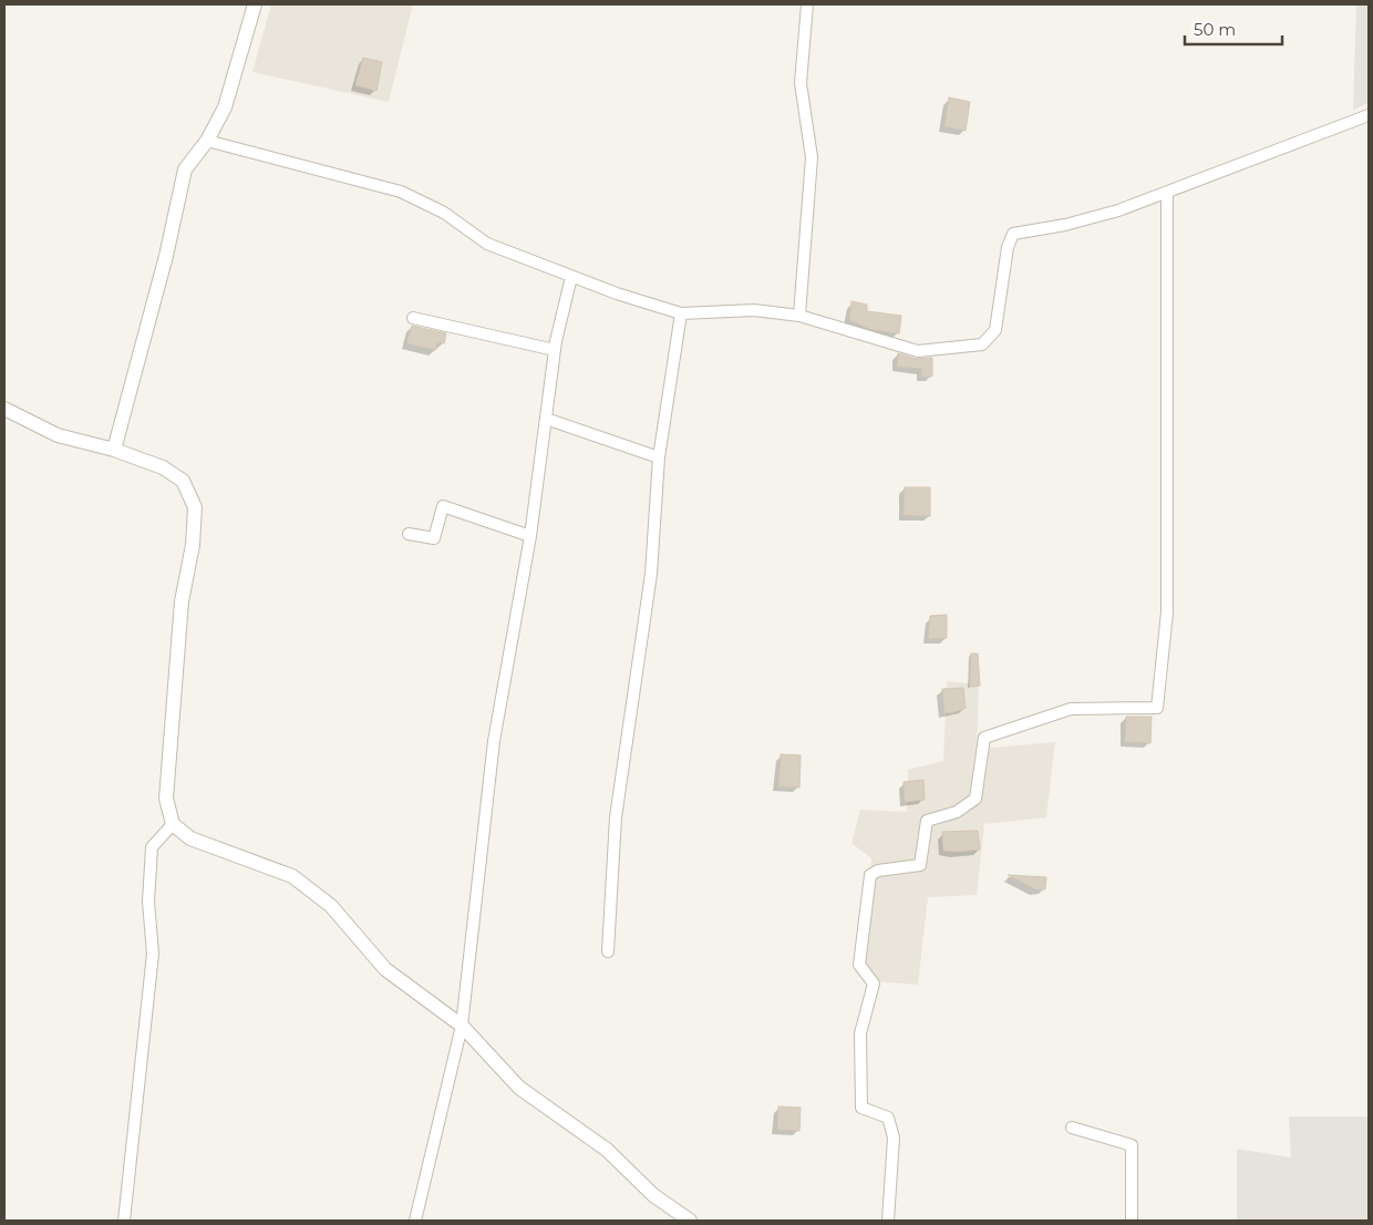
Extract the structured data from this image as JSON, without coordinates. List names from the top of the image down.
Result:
{
  "scale_bar": "50 m"
}
